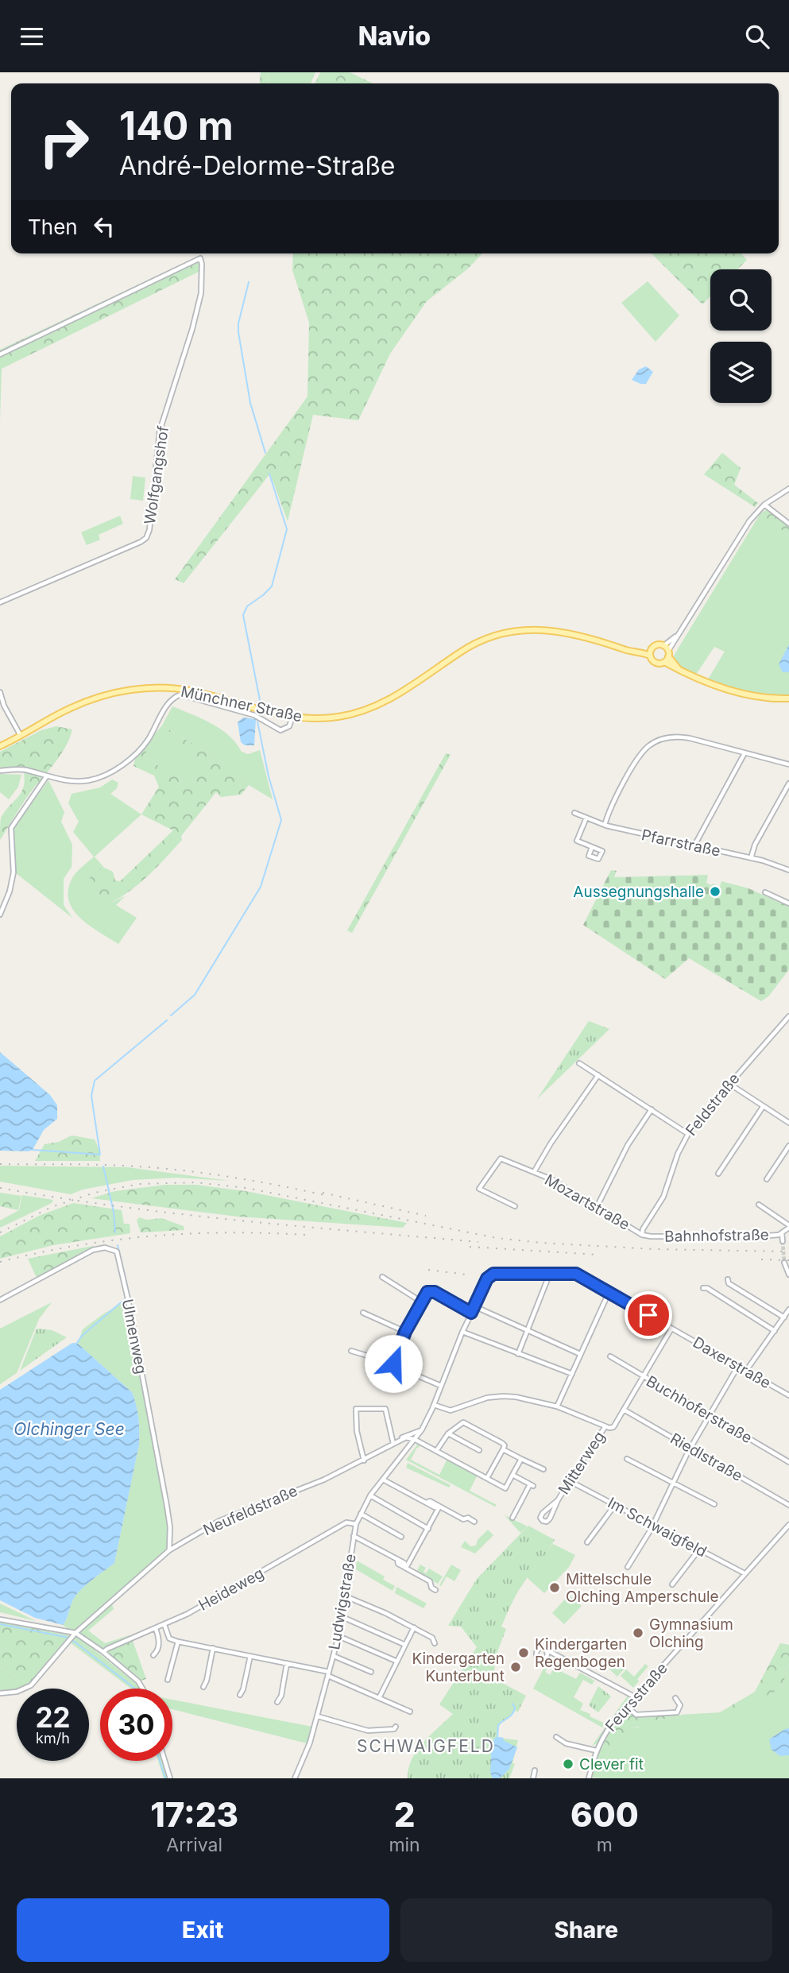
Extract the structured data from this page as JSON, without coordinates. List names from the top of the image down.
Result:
{
  "streets": {
    "main road": ["Münchner Straße"],
    "street": [
      "Wolfgangshof",
      "Pfarrstraße",
      "Feldstraße",
      "Mozartstraße",
      "Bahnhofstraße",
      "Ulmenweg",
      "Daxerstraße",
      "Buchhoferstraße",
      "Riedlstraße",
      "Mitterweg",
      "Neufeldstraße",
      "Im Schwaigfeld",
      "Heideweg",
      "Ludwigstraße",
      "Feursstraße"
    ]
  },
  "crossings": [
    ["Feldstraße", "Mozartstraße"],
    ["Feldstraße", "Bahnhofstraße"],
    ["Mozartstraße", "Bahnhofstraße"],
    ["Ulmenweg", "Neufeldstraße"],
    ["Daxerstraße", "Mitterweg"],
    ["Daxerstraße", "Ludwigstraße"],
    ["Buchhoferstraße", "Mitterweg"],
    ["Riedlstraße", "Mitterweg"],
    ["Mitterweg", "Im Schwaigfeld"],
    ["Neufeldstraße", "Ludwigstraße"],
    ["Im Schwaigfeld", "Feursstraße"],
    ["Heideweg", "Ludwigstraße"]
  ],
  "districts": ["SCHWAIGFELD"],
  "water": ["Olchinger See"],
  "places": [
    "Aussegnungshalle",
    "Mittelschule Olching Amperschule",
    "Gymnasium Olching",
    "Kindergarten Regenbogen",
    "Kindergarten Kunterbunt",
    "Clever fit"
  ],
  "page": {
    "header": "Navio",
    "turn": ["140 m", "André-Delorme-Straße"],
    "then": "Then",
    "speed": "22 km/h",
    "limit": "30",
    "eta": [
      "17:23",
      "Arrival",
      "2",
      "min",
      "600",
      "m"
    ],
    "buttons": ["Exit", "Share"]
  }
}
